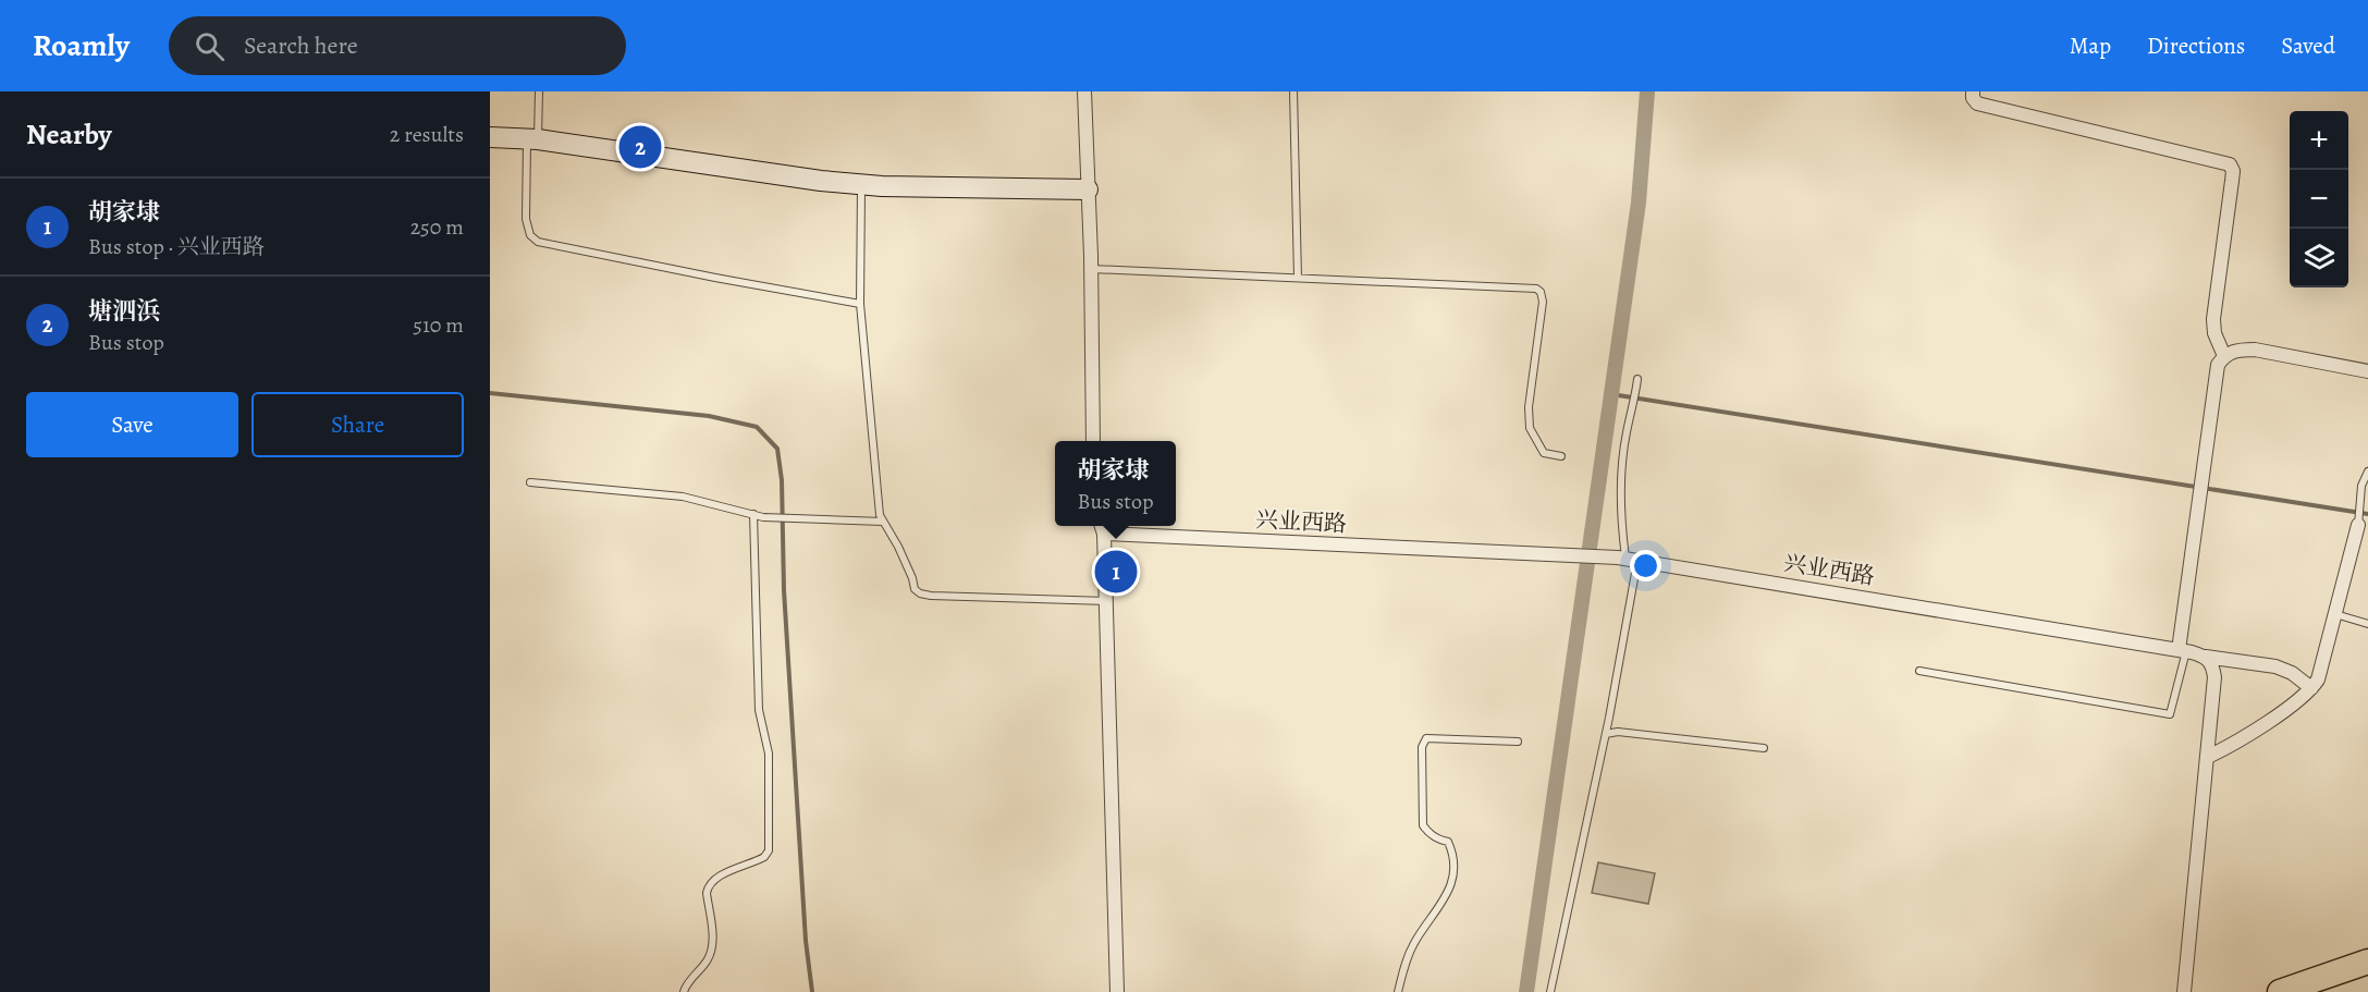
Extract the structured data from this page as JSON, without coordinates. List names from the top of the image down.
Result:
{
  "streets": {
    "street": ["兴业西路"]
  },
  "page": {
    "header": "Roamly",
    "search": "Search here",
    "nav": ["Map", "Directions", "Saved"],
    "heading": ["Nearby", "2 results"],
    "map_buttons": ["+", "−"],
    "pins": ["2", "1"],
    "list": [
      {
        "mark": "1",
        "name": "胡家埭",
        "note": "Bus stop · 兴业西路",
        "value": "250 m"
      },
      {
        "mark": "2",
        "name": "塘泗浜",
        "note": "Bus stop",
        "value": "510 m"
      }
    ],
    "buttons": ["Save", "Share"],
    "popup": ["胡家埭", "Bus stop"]
  }
}
